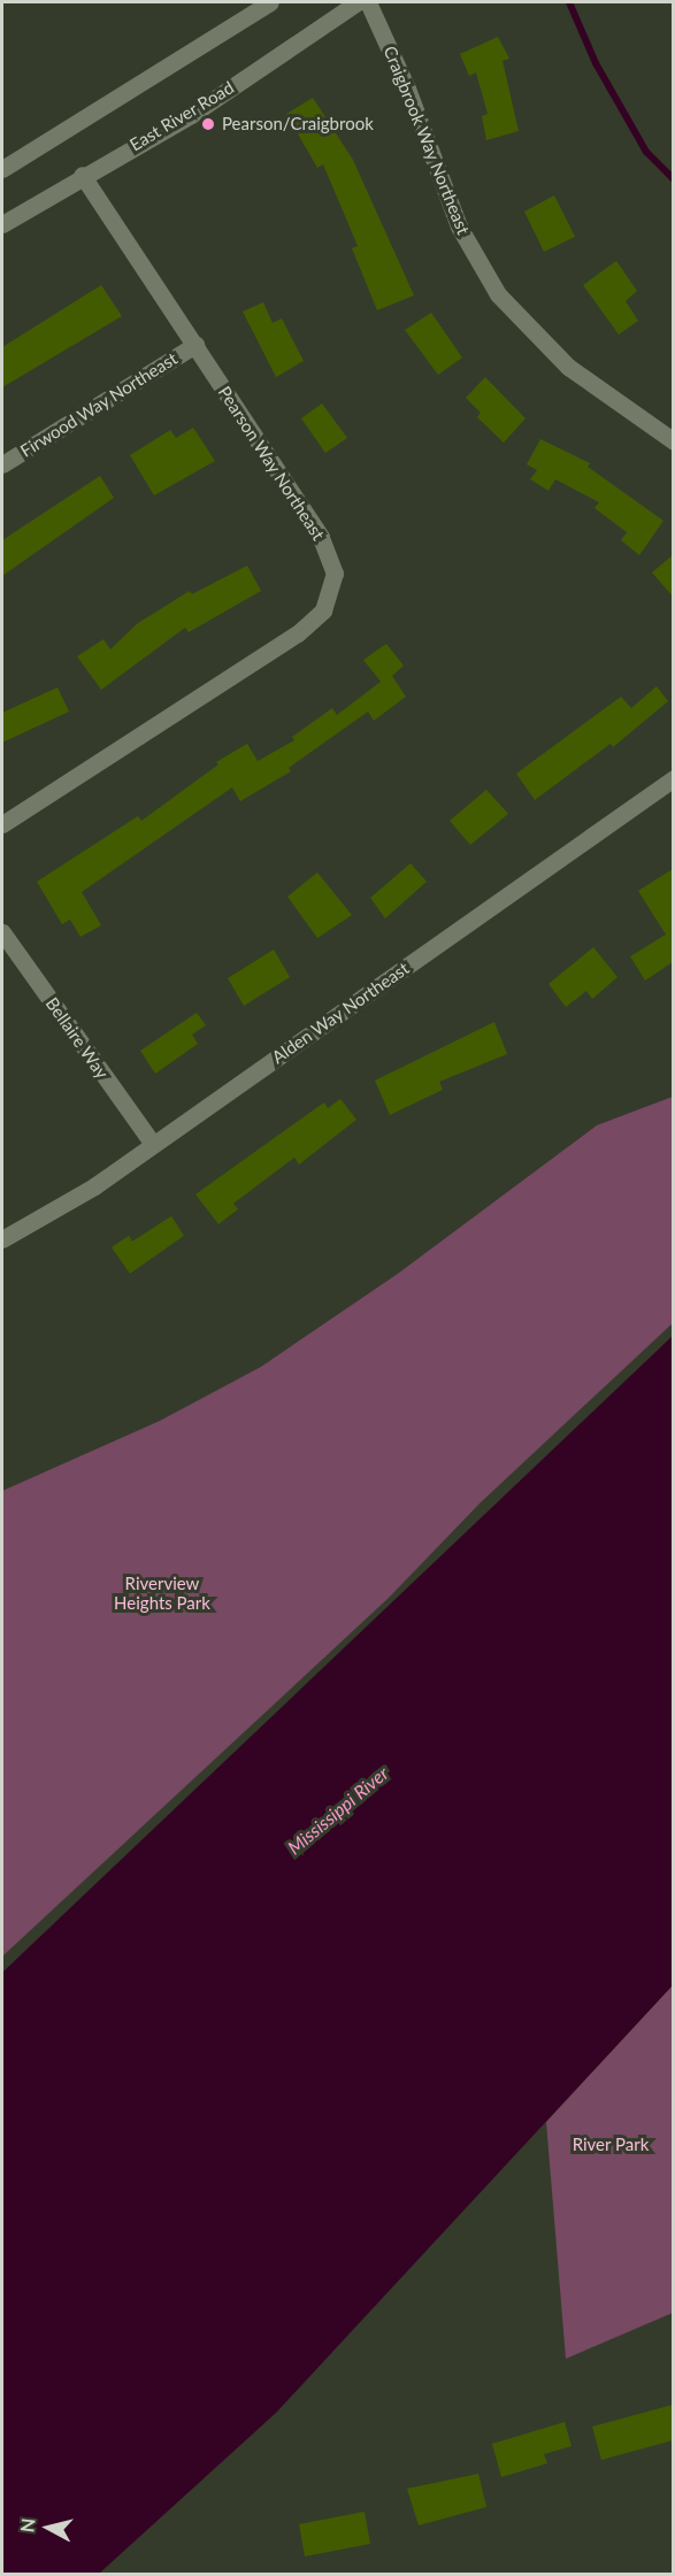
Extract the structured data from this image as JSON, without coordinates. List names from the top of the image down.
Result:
{
  "streets": {
    "street": [
      "East River Road",
      "Craigbrook Way Northeast",
      "Firwood Way Northeast",
      "Pearson Way Northeast",
      "Alden Way Northeast",
      "Bellaire Way"
    ]
  },
  "crossings": [
    ["East River Road", "Pearson Way Northeast"],
    ["Firwood Way Northeast", "Pearson Way Northeast"],
    ["Alden Way Northeast", "Bellaire Way"]
  ],
  "water": ["Mississippi River"],
  "parks": ["Riverview Heights Park", "River Park"],
  "places": ["Pearson/Craigbrook"],
  "north": "left"
}
